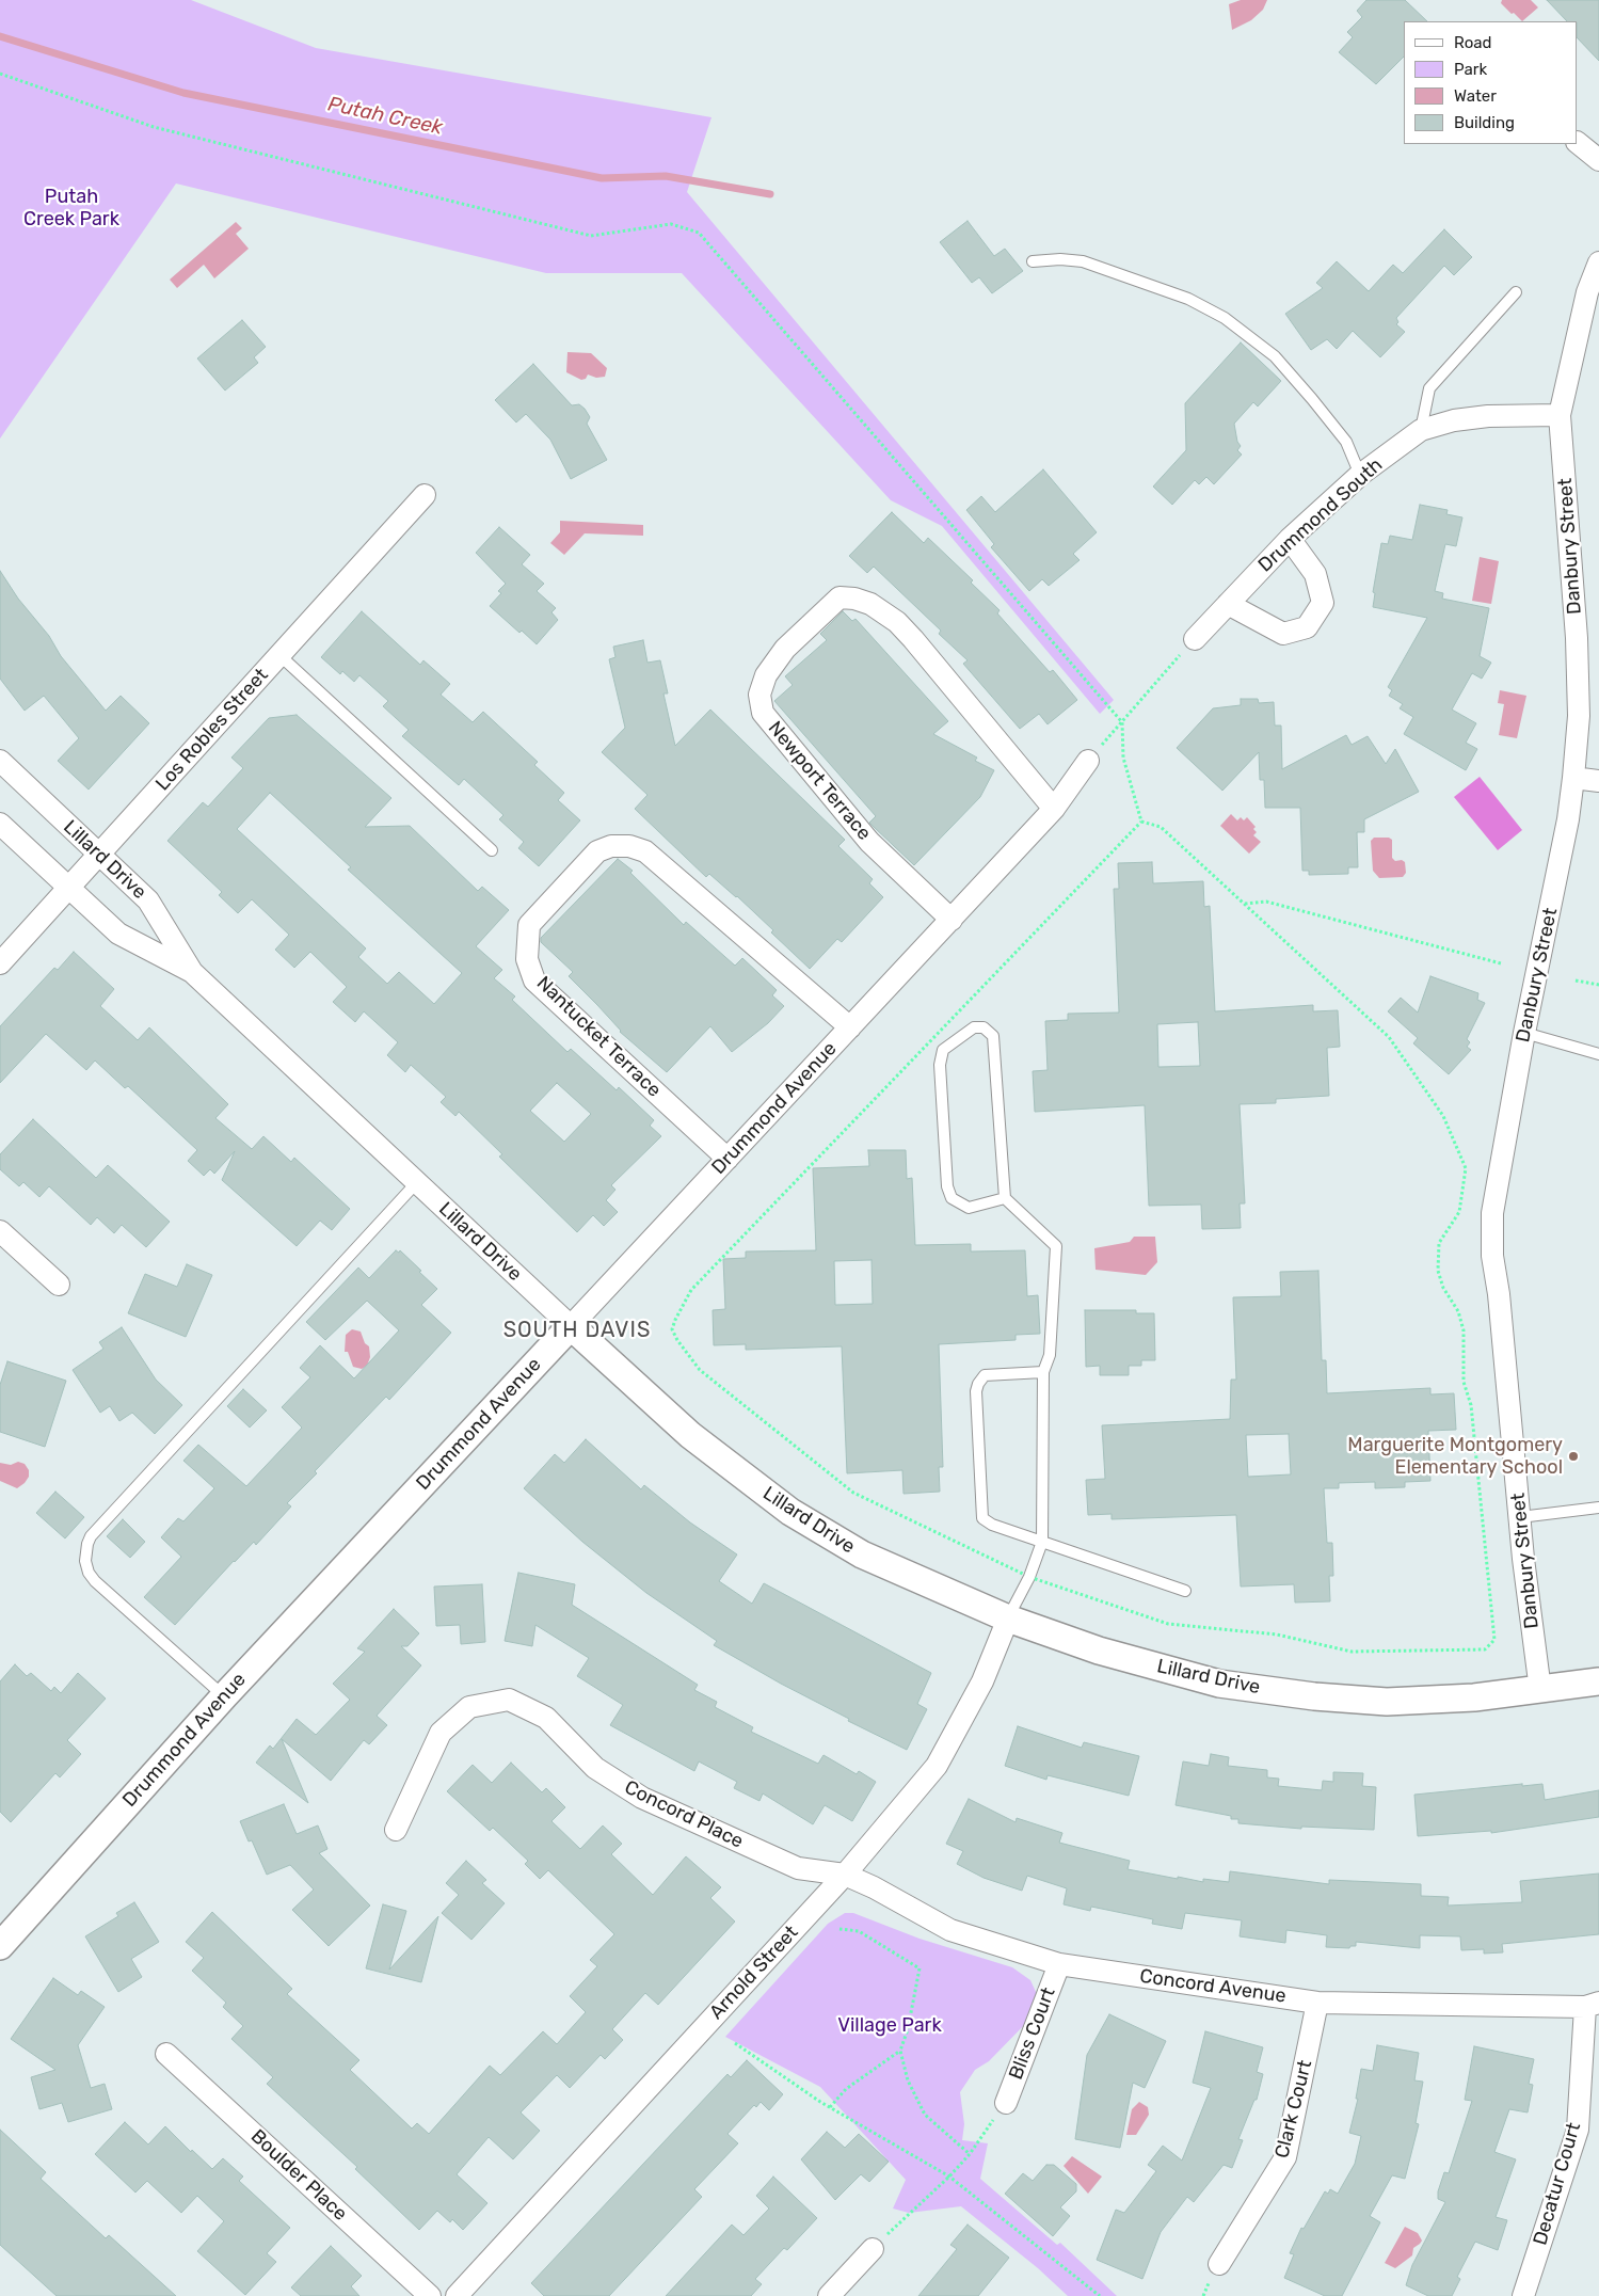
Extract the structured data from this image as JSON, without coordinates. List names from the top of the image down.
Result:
{
  "streets": {
    "street": [
      "Drummond South",
      "Danbury Street",
      "Los Robles Street",
      "Newport Terrace",
      "Lillard Drive",
      "Nantucket Terrace",
      "Drummond Avenue",
      "Concord Place",
      "Arnold Street",
      "Concord Avenue",
      "Bliss Court",
      "Clark Court",
      "Boulder Place",
      "Decatur Court"
    ]
  },
  "crossings": [
    ["Drummond South", "Danbury Street"],
    ["Danbury Street", "Lillard Drive"],
    ["Los Robles Street", "Lillard Drive"],
    ["Newport Terrace", "Drummond Avenue"],
    ["Lillard Drive", "Drummond Avenue"],
    ["Lillard Drive", "Arnold Street"],
    ["Nantucket Terrace", "Drummond Avenue"],
    ["Concord Place", "Arnold Street"],
    ["Concord Place", "Concord Avenue"],
    ["Arnold Street", "Concord Avenue"],
    ["Concord Avenue", "Bliss Court"],
    ["Concord Avenue", "Clark Court"],
    ["Concord Avenue", "Decatur Court"]
  ],
  "districts": ["SOUTH DAVIS"],
  "water": ["Putah Creek"],
  "parks": ["Putah Creek Park", "Village Park"],
  "places": ["Marguerite Montgomery Elementary School"],
  "legend": [
    "Road",
    "Park",
    "Water",
    "Building"
  ]
}
